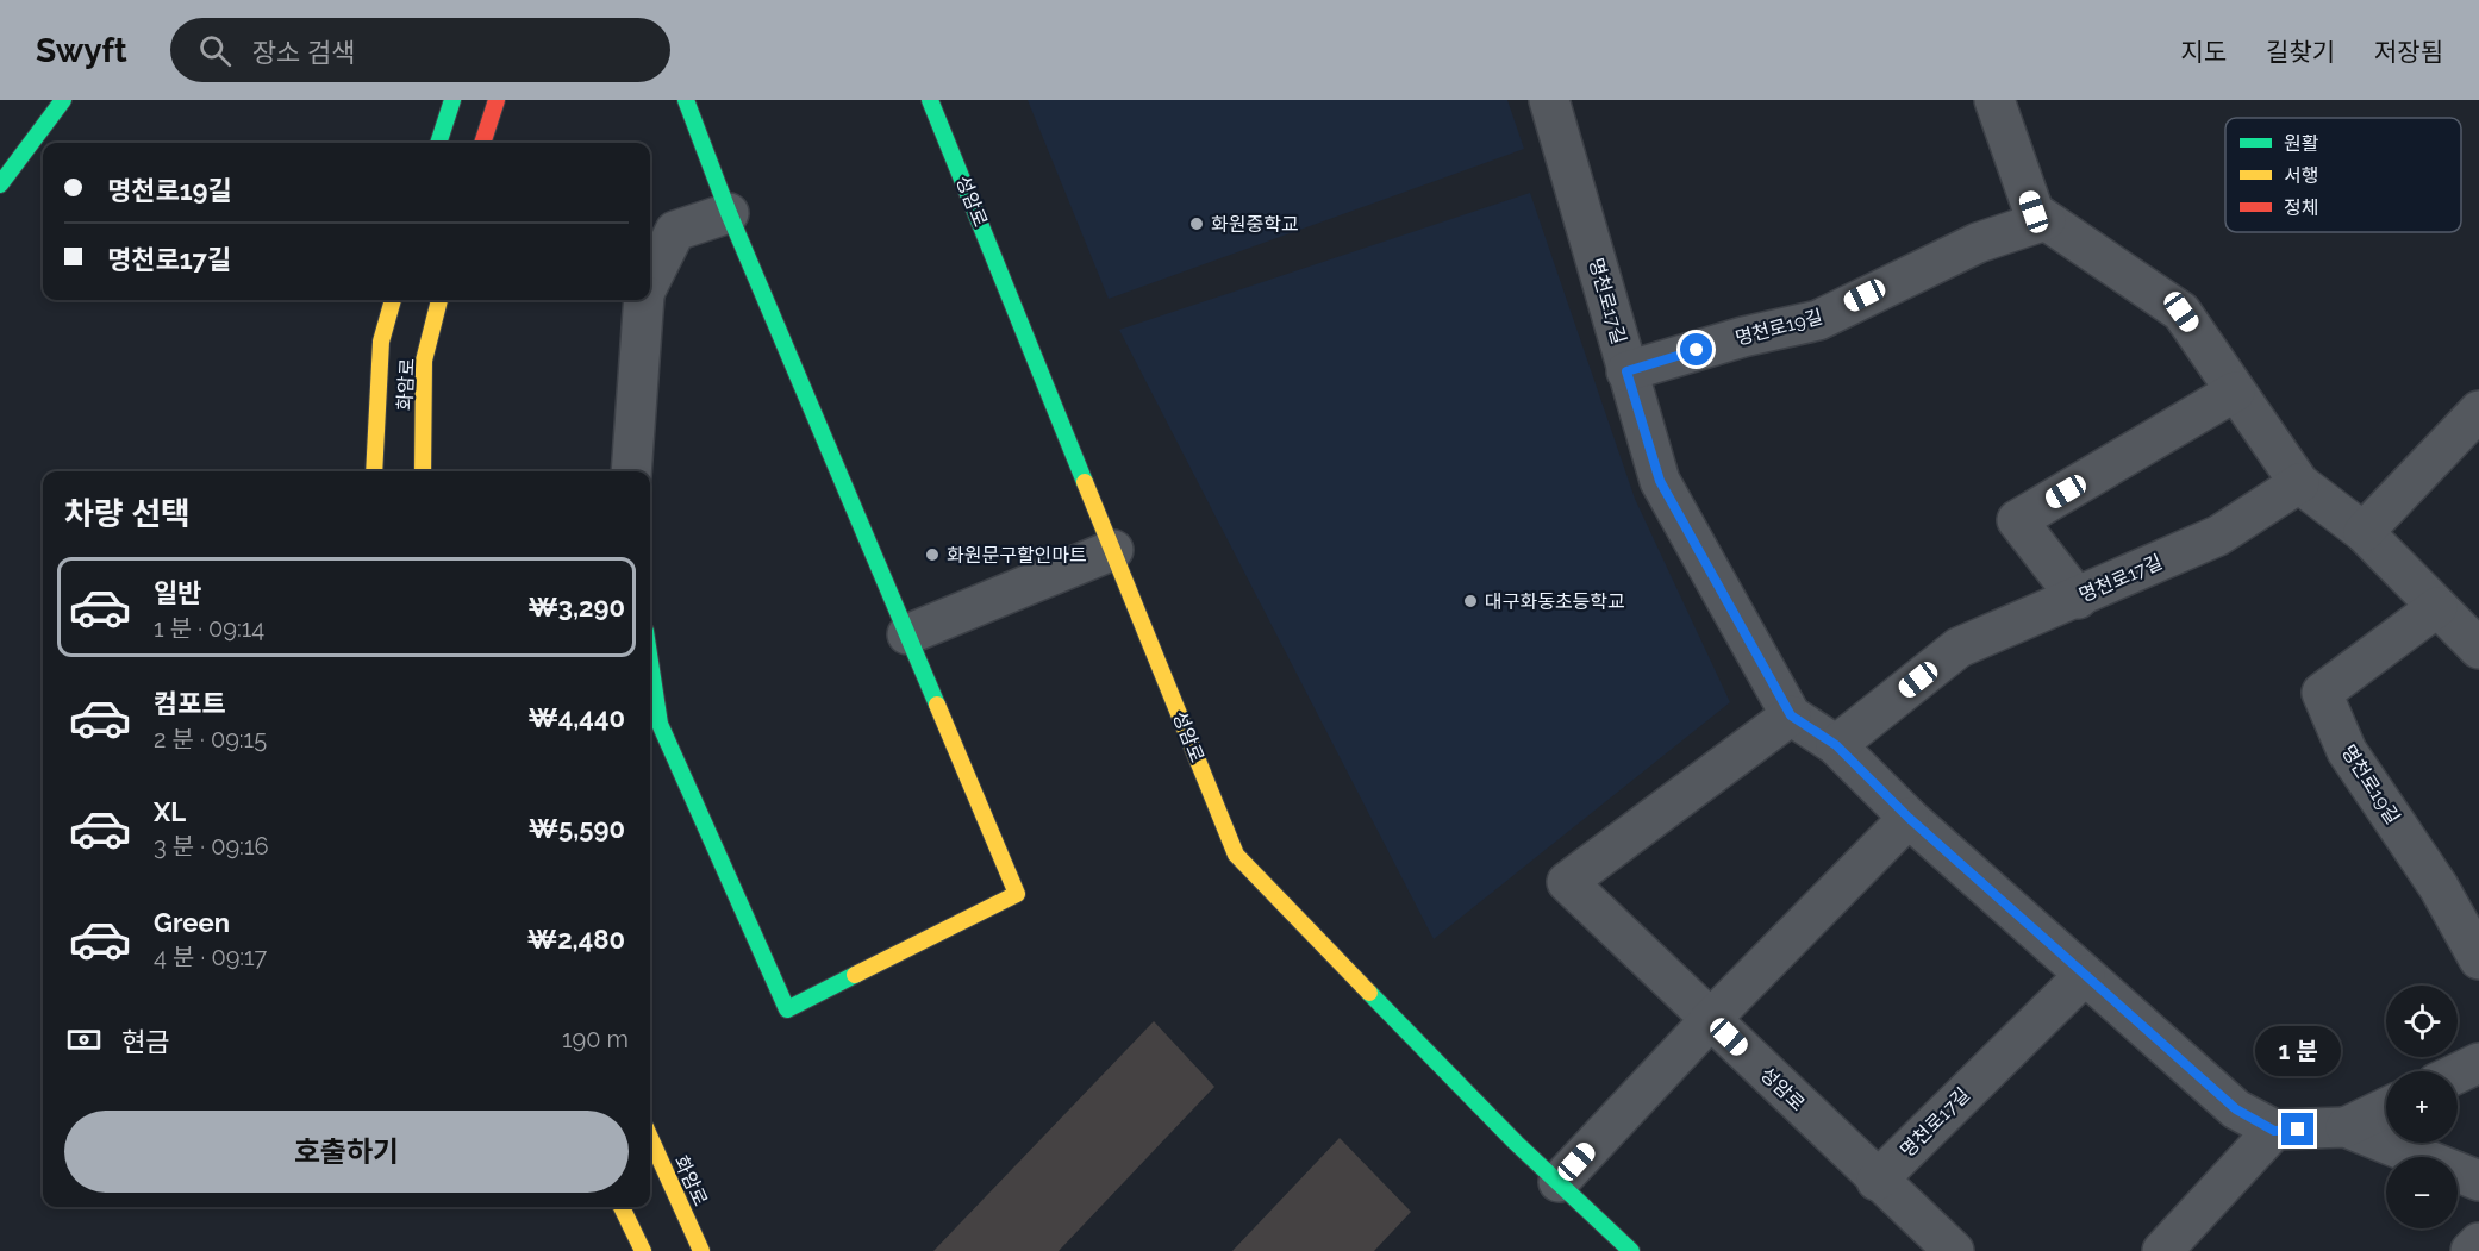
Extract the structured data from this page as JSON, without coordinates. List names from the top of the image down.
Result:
{
  "streets": {
    "main road": ["성암로", "화암로"],
    "street": ["명천로17길", "명천로19길"]
  },
  "crossings": [
    ["성암로", "명천로17길"],
    ["명천로17길", "명천로19길"]
  ],
  "places": ["화원중학교", "화원문구할인마트", "대구화동초등학교"],
  "legend": ["원활", "서행", "정체"],
  "page": {
    "header": "Swyft",
    "search": "장소 검색",
    "nav": ["지도", "길찾기", "저장됨"],
    "banner": ["명천로19길", "명천로17길"],
    "heading": "차량 선택",
    "list": [
      {
        "name": "일반",
        "note": "1 분 · 09:14",
        "value": "₩3,290"
      },
      {
        "name": "컴포트",
        "note": "2 분 · 09:15",
        "value": "₩4,440"
      },
      {
        "name": "XL",
        "note": "3 분 · 09:16",
        "value": "₩5,590"
      },
      {
        "name": "Green",
        "note": "4 분 · 09:17",
        "value": "₩2,480"
      }
    ],
    "map_buttons": ["+", "−"],
    "pay": ["현금", "190 m"],
    "bubble": "1 분",
    "buttons": "호출하기"
  }
}
